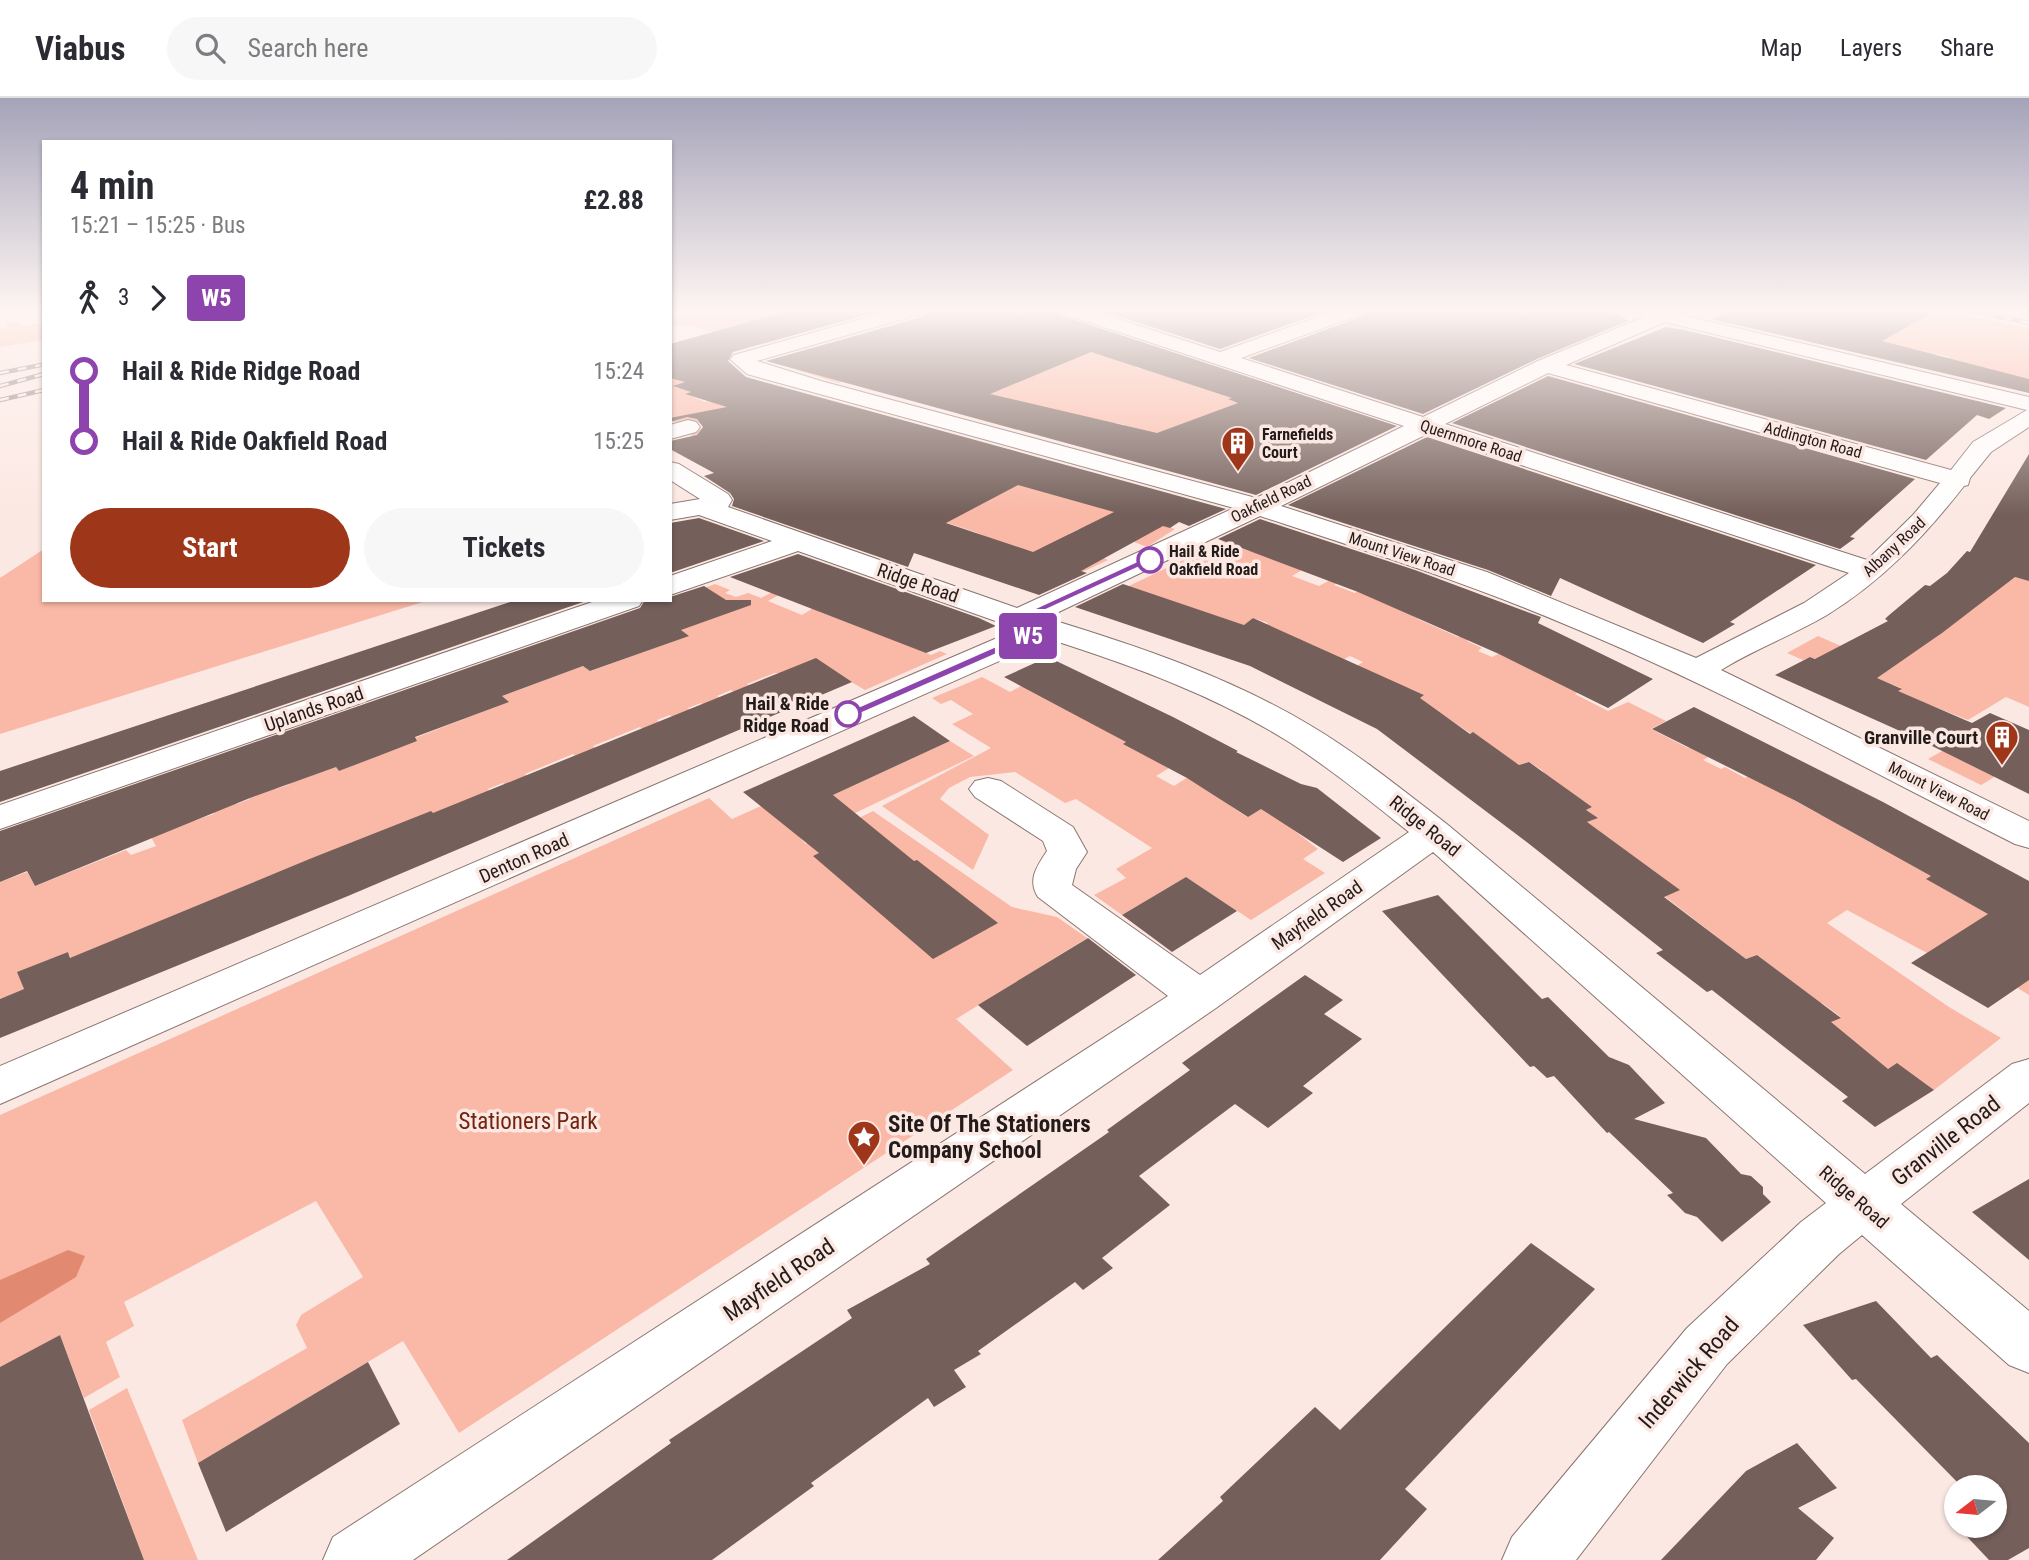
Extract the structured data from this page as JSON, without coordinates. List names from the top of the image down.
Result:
{
  "streets": {
    "street": [
      "Addington Road",
      "Quernmore Road",
      "Oakfield Road",
      "Albany Road",
      "Mount View Road",
      "Ridge Road",
      "Uplands Road",
      "Denton Road",
      "Mayfield Road",
      "Granville Road",
      "Inderwick Road"
    ]
  },
  "crossings": [
    ["Addington Road", "Albany Road"],
    ["Quernmore Road", "Oakfield Road"],
    ["Quernmore Road", "Albany Road"],
    ["Oakfield Road", "Mount View Road"],
    ["Oakfield Road", "Ridge Road"],
    ["Oakfield Road", "Denton Road"],
    ["Albany Road", "Mount View Road"],
    ["Ridge Road", "Denton Road"],
    ["Ridge Road", "Mayfield Road"],
    ["Ridge Road", "Granville Road"],
    ["Ridge Road", "Inderwick Road"],
    ["Granville Road", "Inderwick Road"]
  ],
  "parks": ["Stationers Park"],
  "places": {
    "building": ["Farnefields Court", "Granville Court"],
    "other": ["Hail & Ride Oakfield Road", "Hail & Ride Ridge Road"],
    "place": ["Site Of The Stationers Company School"]
  },
  "lines": ["bus line W5"],
  "north": "left",
  "page": {
    "header": "Viabus",
    "search": "Search here",
    "nav": ["Map", "Layers", "Share"],
    "on_map": "W5",
    "heading": ["4 min", "15:21 – 15:25 · Bus", "£2.88"],
    "legs": ["3", "W5"],
    "list": [
      {
        "name": "Hail & Ride Ridge Road",
        "value": "15:24"
      },
      {
        "name": "Hail & Ride Oakfield Road",
        "value": "15:25"
      }
    ],
    "buttons": ["Start", "Tickets"]
  }
}
